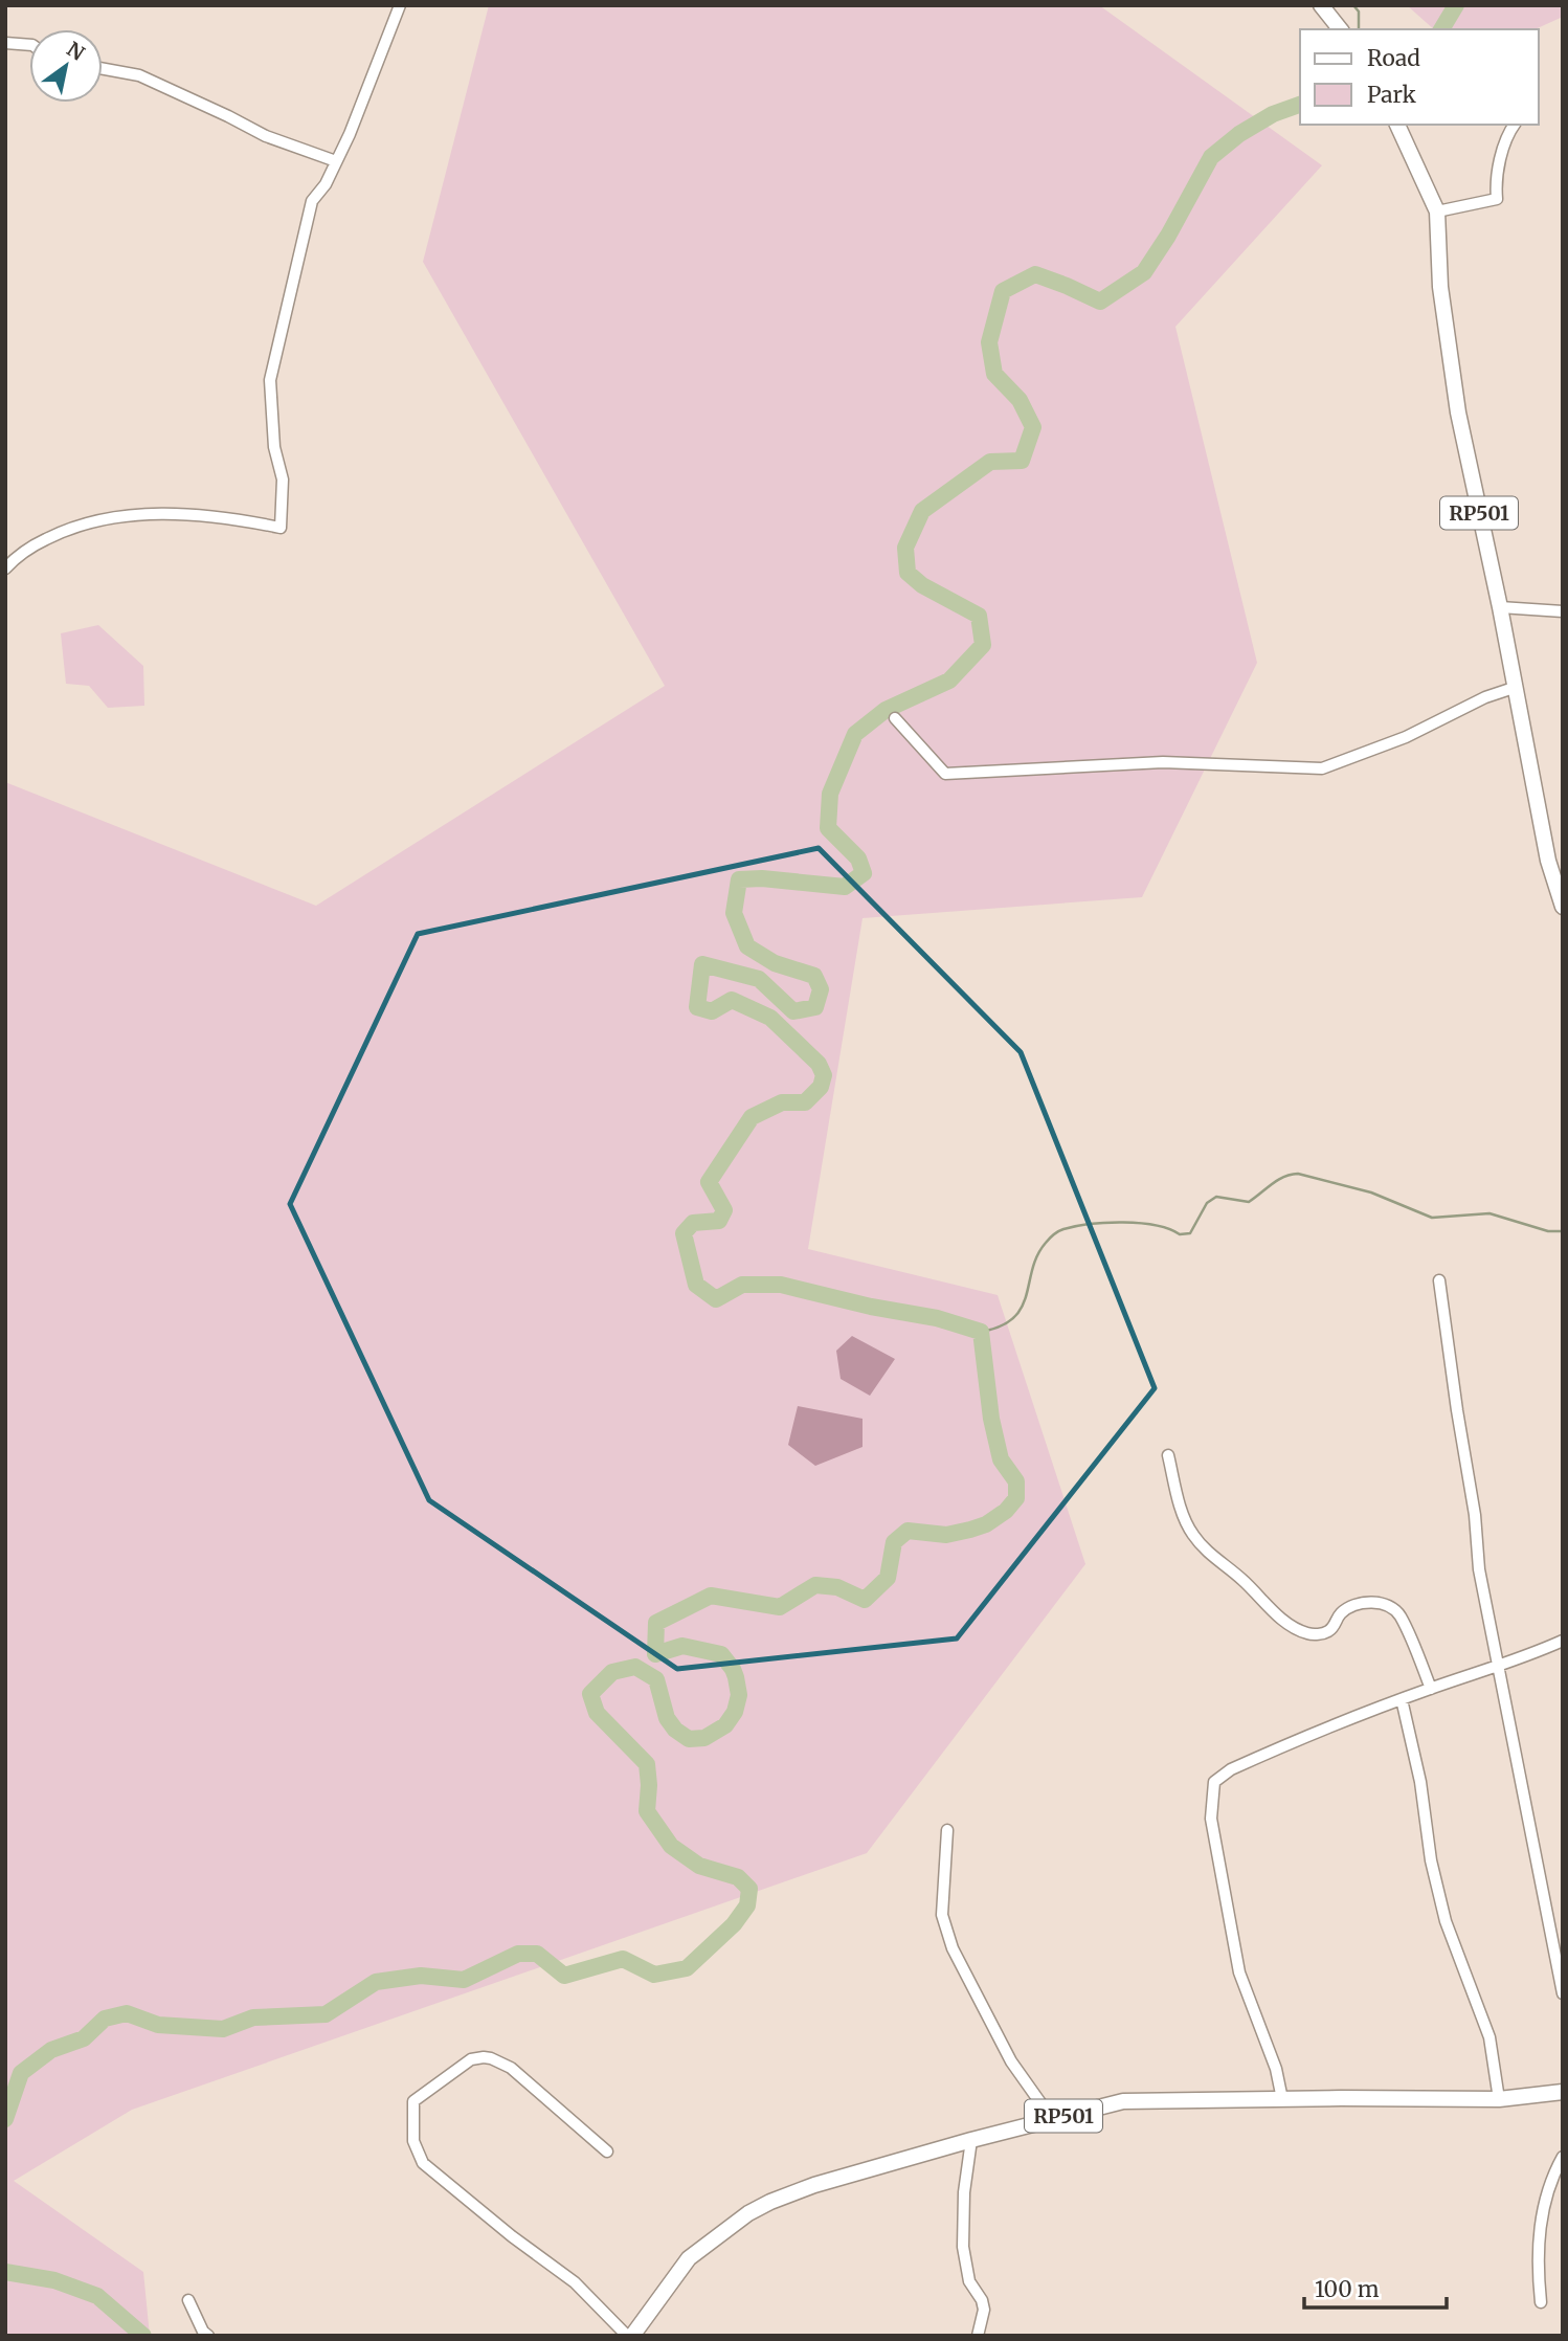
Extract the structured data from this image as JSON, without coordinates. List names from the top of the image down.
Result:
{
  "streets": {
    "main road": ["RP501"]
  },
  "legend": ["Road", "Park"],
  "scale_bar": "100 m",
  "north": "top right"
}
